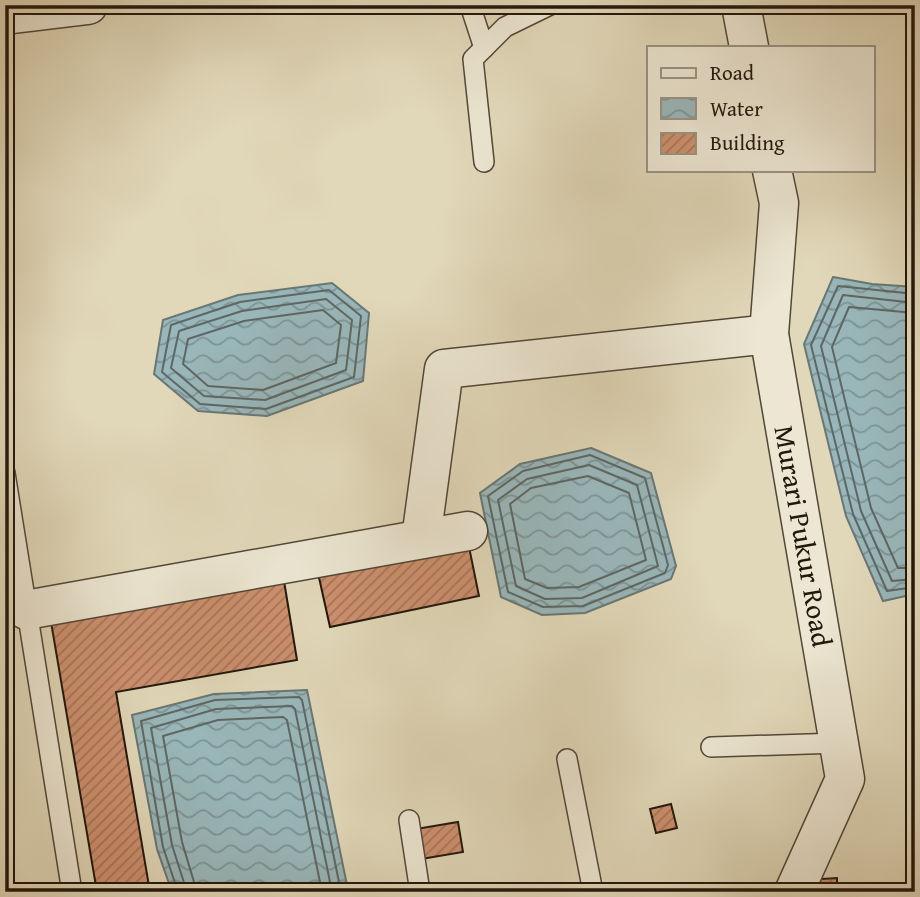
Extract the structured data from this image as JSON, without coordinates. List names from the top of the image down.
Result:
{
  "streets": {
    "street": ["Murari Pukur Road"]
  },
  "legend": ["Road", "Water", "Building"]
}
